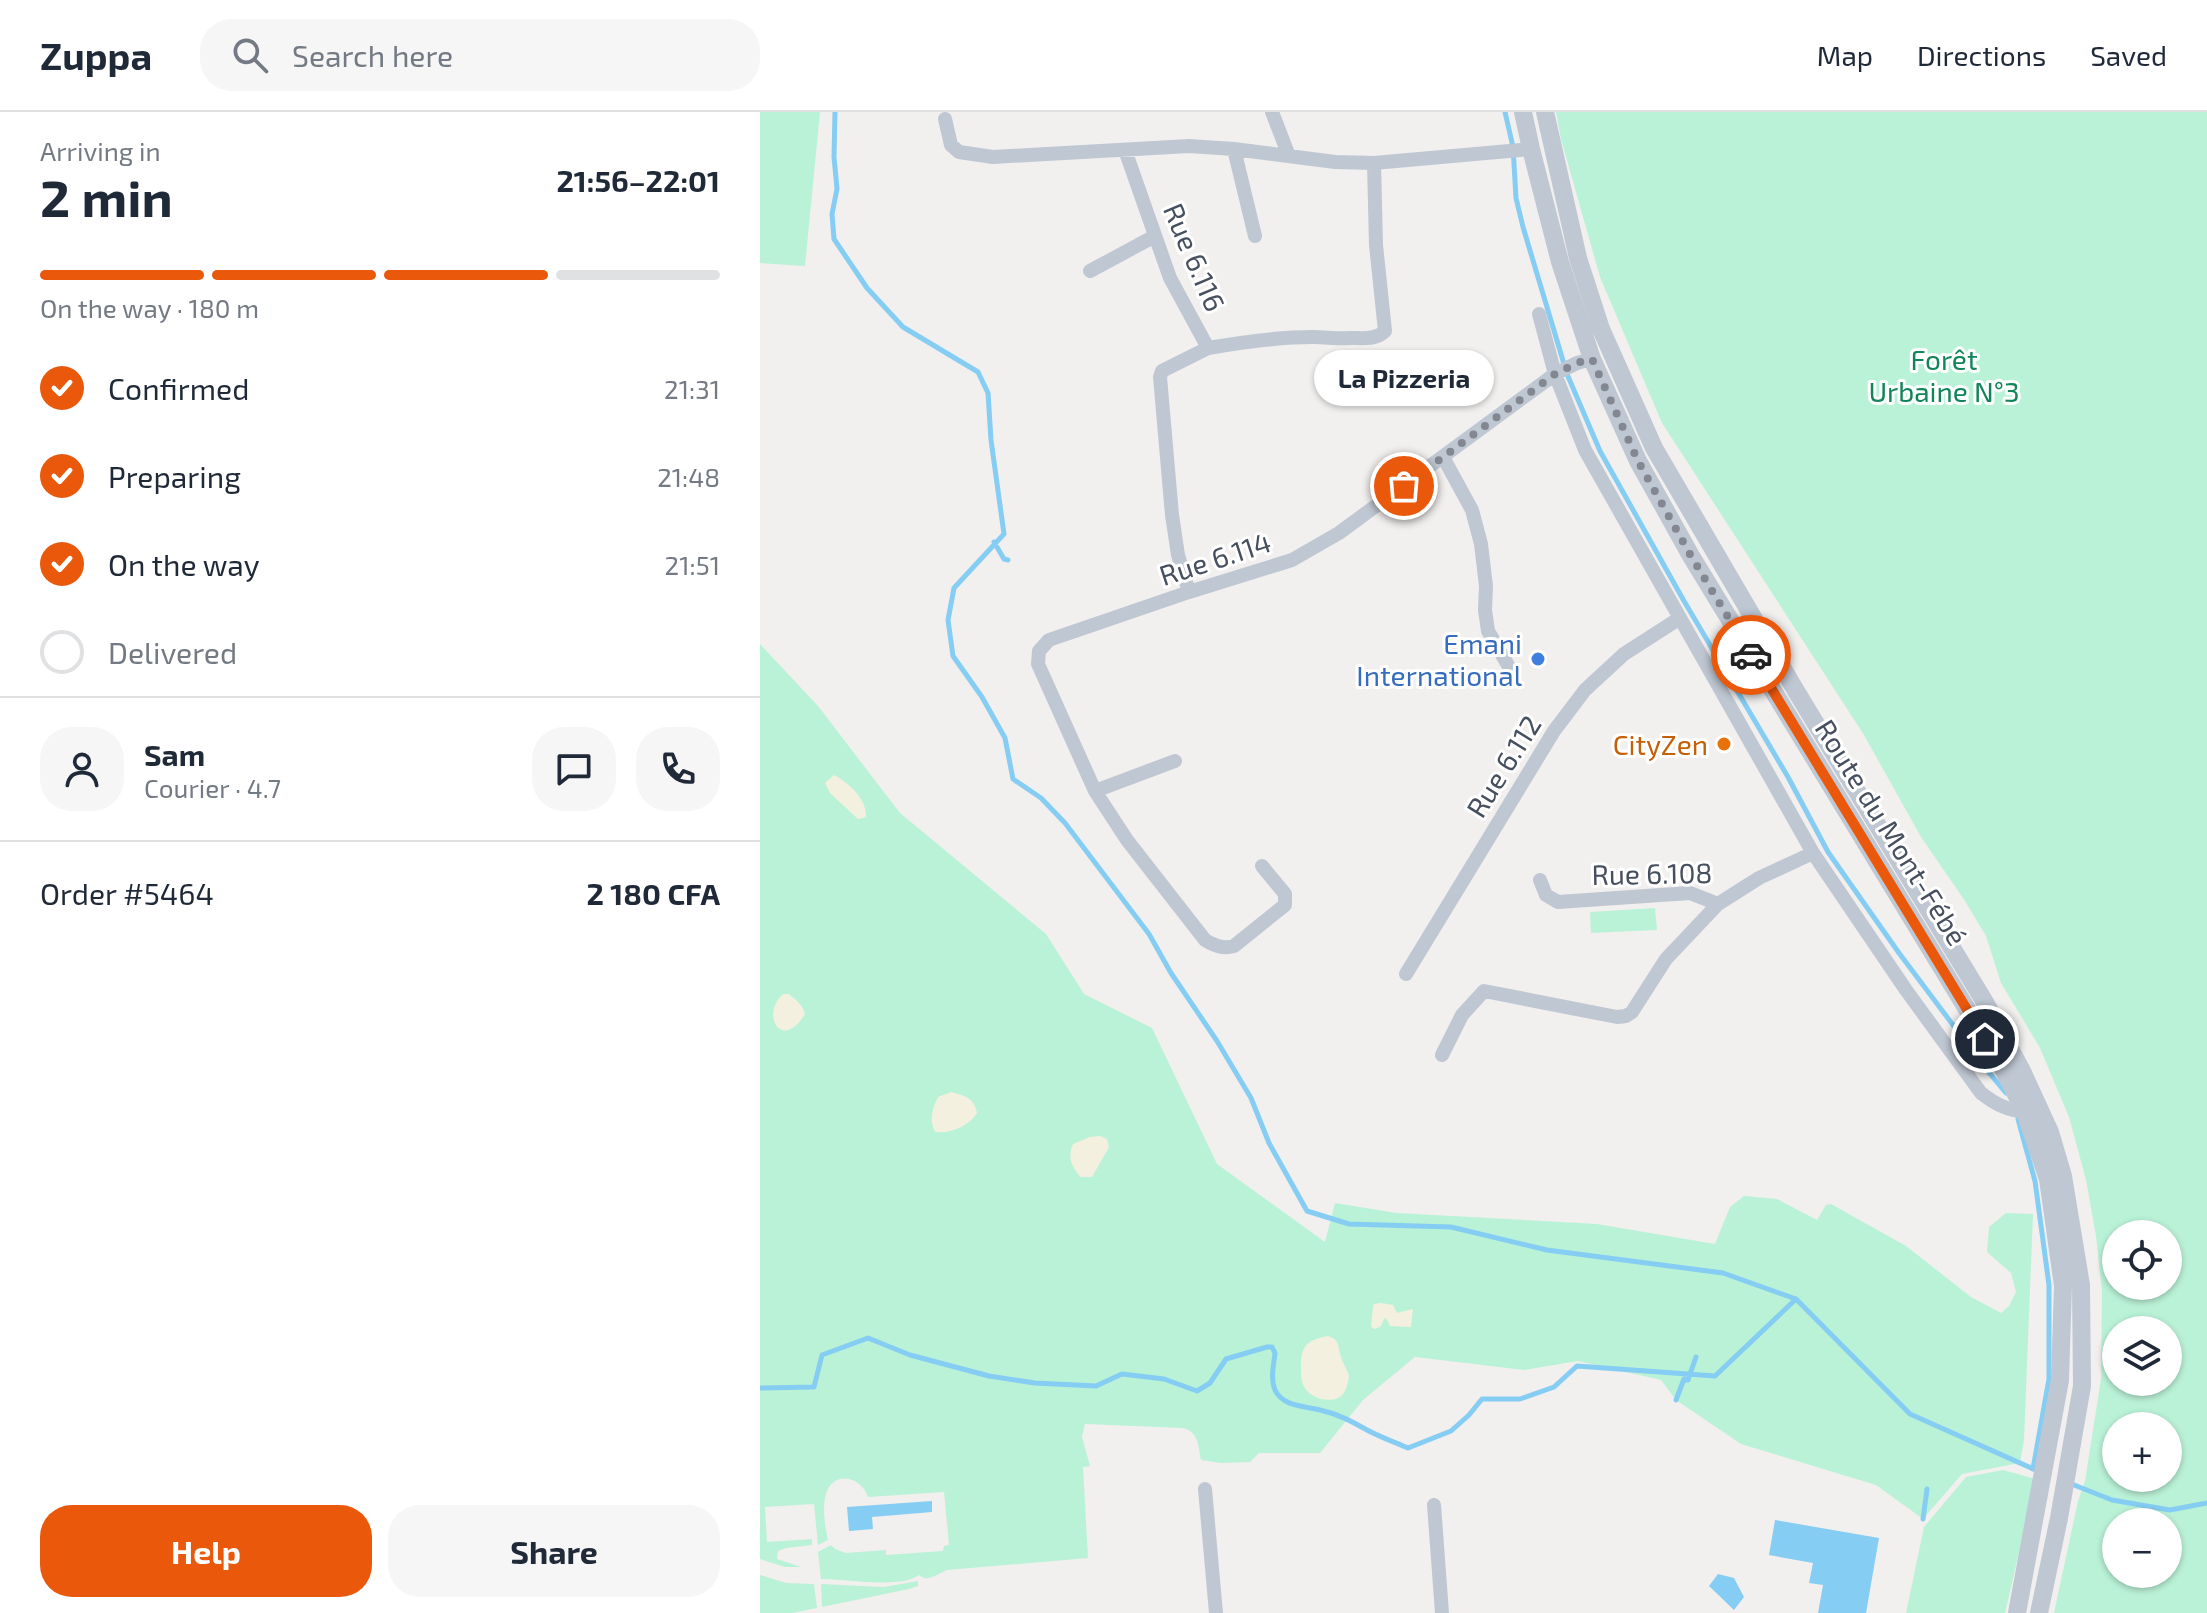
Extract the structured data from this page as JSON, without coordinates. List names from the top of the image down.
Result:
{
  "streets": {
    "street": [
      "Rue 6.116",
      "Rue 6.114",
      "Rue 6.112",
      "Route du Mont-Fébé",
      "Rue 6.108"
    ]
  },
  "crossings": [
    ["Rue 6.114", "Route du Mont-Fébé"]
  ],
  "parks": ["Forêt Urbaine N°3"],
  "places": ["La Pizzeria", "Emani International", "CityZen"],
  "page": {
    "header": "Zuppa",
    "search": "Search here",
    "nav": ["Map", "Directions", "Saved"],
    "heading": ["2 min", "Arriving in", "21:56–22:01"],
    "panel": [
      "Sam",
      "Courier · 4.7",
      "Order #5464",
      "2 180 CFA"
    ],
    "bar": "On the way · 180 m",
    "list": [
      ["Confirmed", "21:31"],
      ["Preparing", "21:48"],
      ["On the way", "21:51"],
      "Delivered"
    ],
    "bubble": "La Pizzeria",
    "map_buttons": ["+", "−"],
    "buttons": ["Help", "Share"]
  }
}
